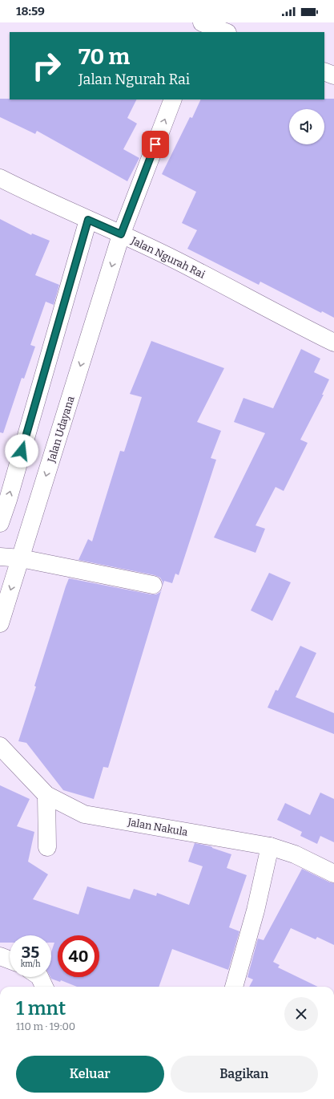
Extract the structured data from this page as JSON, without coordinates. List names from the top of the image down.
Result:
{
  "streets": {
    "main road": ["Jalan Ngurah Rai", "Jalan Udayana", "Jalan Nakula"]
  },
  "crossings": [
    ["Jalan Ngurah Rai", "Jalan Udayana"]
  ],
  "page": {
    "status": "18:59",
    "turn": ["70 m", "Jalan Ngurah Rai"],
    "speed": "35 km/h",
    "limit": "40",
    "heading": ["1 mnt", "110 m · 19:00"],
    "buttons": ["Keluar", "Bagikan"]
  }
}
